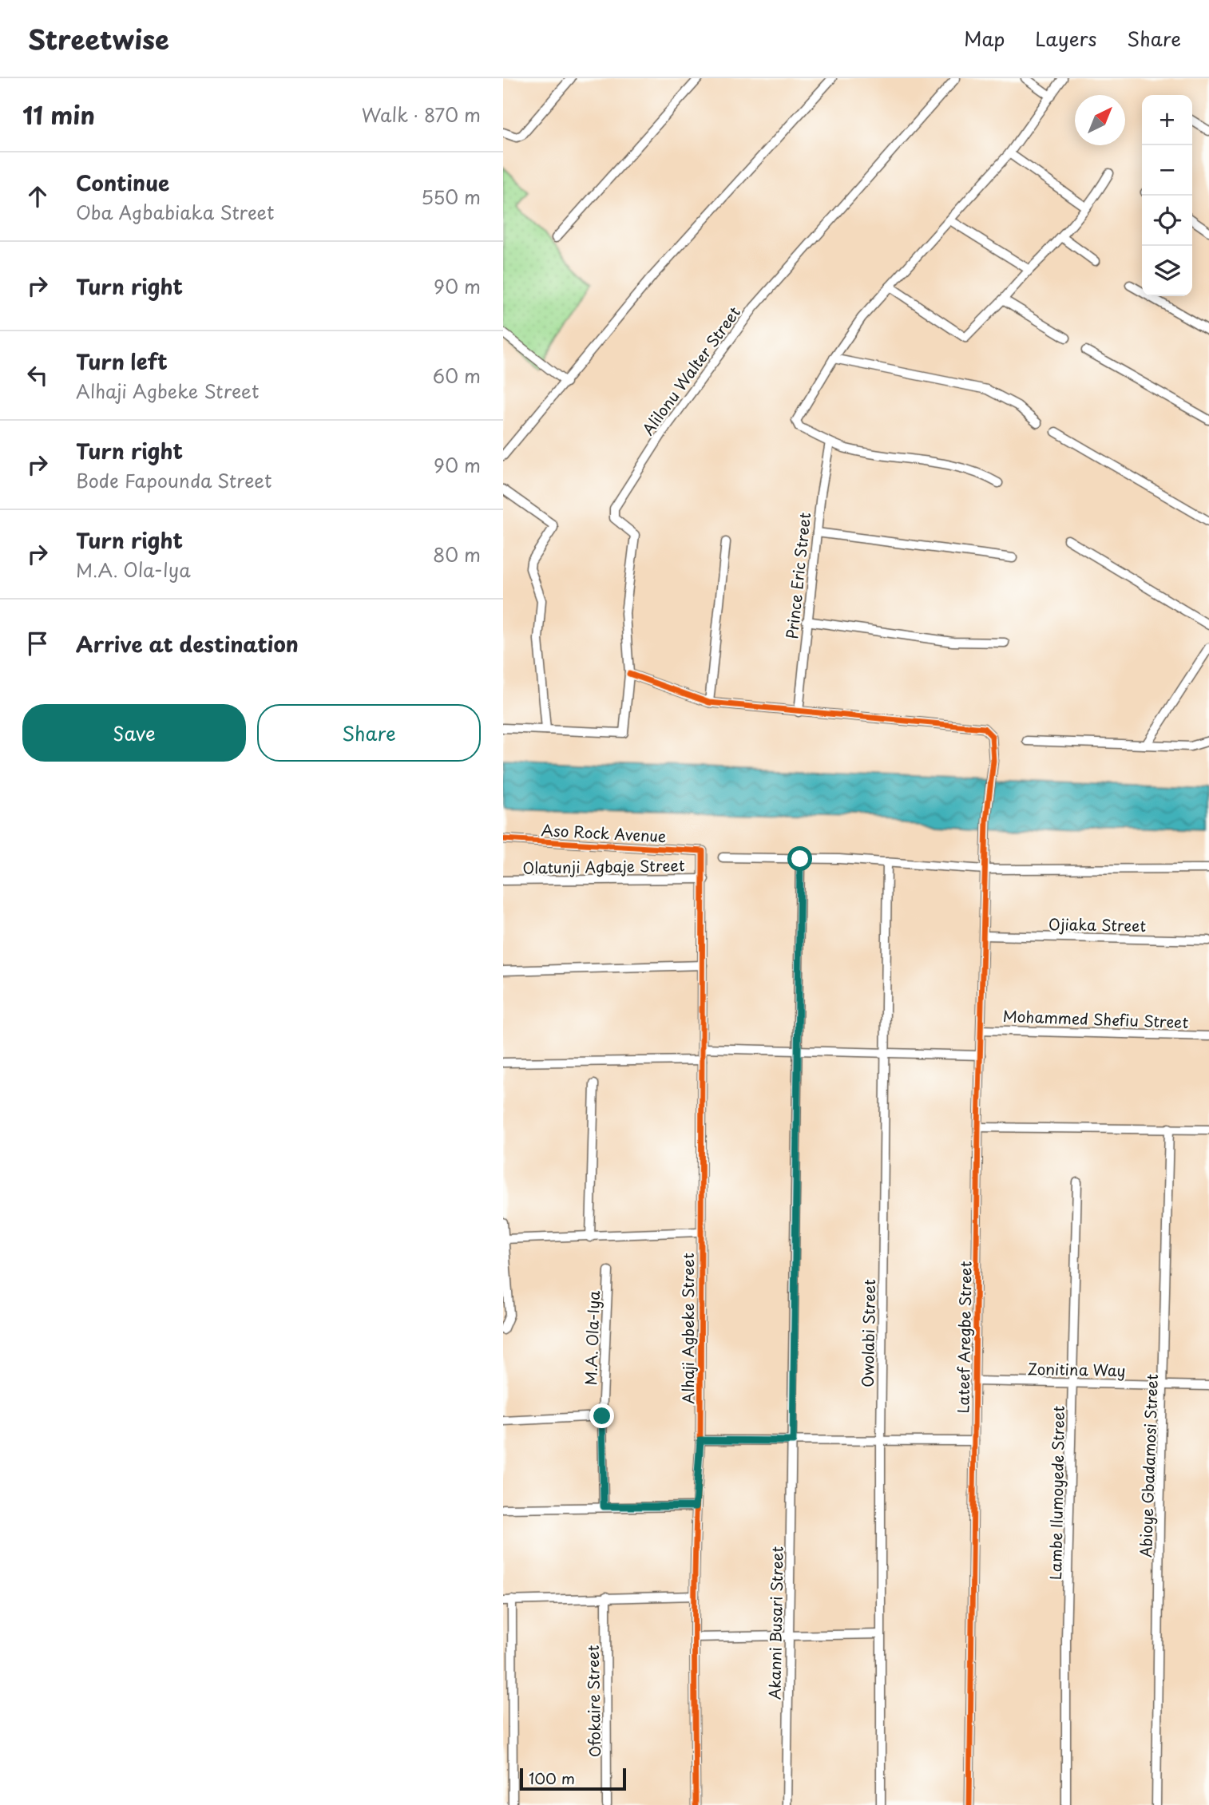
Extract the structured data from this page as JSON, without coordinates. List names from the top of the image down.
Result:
{
  "streets": {
    "street": [
      "Alilonu Walter Street",
      "Prince Eric Street",
      "Aso Rock Avenue",
      "Olatunji Agbaje Street",
      "Ojiaka Street",
      "Mohammed Shefiu Street",
      "Alhaji Agbeke Street",
      "Owolabi Street",
      "Lateef Aregbe Street",
      "M.A. Ola-Iya",
      "Zonitina Way",
      "Abioye Gbadamosi Street",
      "Lambe Ilumoyede Street",
      "Akanni Busari Street",
      "Ofokaire Street"
    ]
  },
  "crossings": [
    ["Alilonu Walter Street", "Lateef Aregbe Street"],
    ["Prince Eric Street", "Lateef Aregbe Street"],
    ["Aso Rock Avenue", "Alhaji Agbeke Street"],
    ["Olatunji Agbaje Street", "Alhaji Agbeke Street"],
    ["Ojiaka Street", "Lateef Aregbe Street"],
    ["Mohammed Shefiu Street", "Lateef Aregbe Street"],
    ["Lateef Aregbe Street", "Zonitina Way"],
    ["Zonitina Way", "Abioye Gbadamosi Street"],
    ["Zonitina Way", "Lambe Ilumoyede Street"]
  ],
  "scale_bar": "100 m",
  "north": "top right",
  "page": {
    "header": "Streetwise",
    "nav": ["Map", "Layers", "Share"],
    "heading": ["11 min", "Walk · 870 m"],
    "map_buttons": ["+", "−"],
    "list": [
      ["Continue", "Oba Agbabiaka Street", "550 m"],
      ["Turn right", "90 m"],
      ["Turn left", "Alhaji Agbeke Street", "60 m"],
      ["Turn right", "Bode Fapounda Street", "90 m"],
      ["Turn right", "M.A. Ola-Iya", "80 m"],
      "Arrive at destination"
    ],
    "buttons": ["Save", "Share"],
    "scale": "100 m"
  }
}
